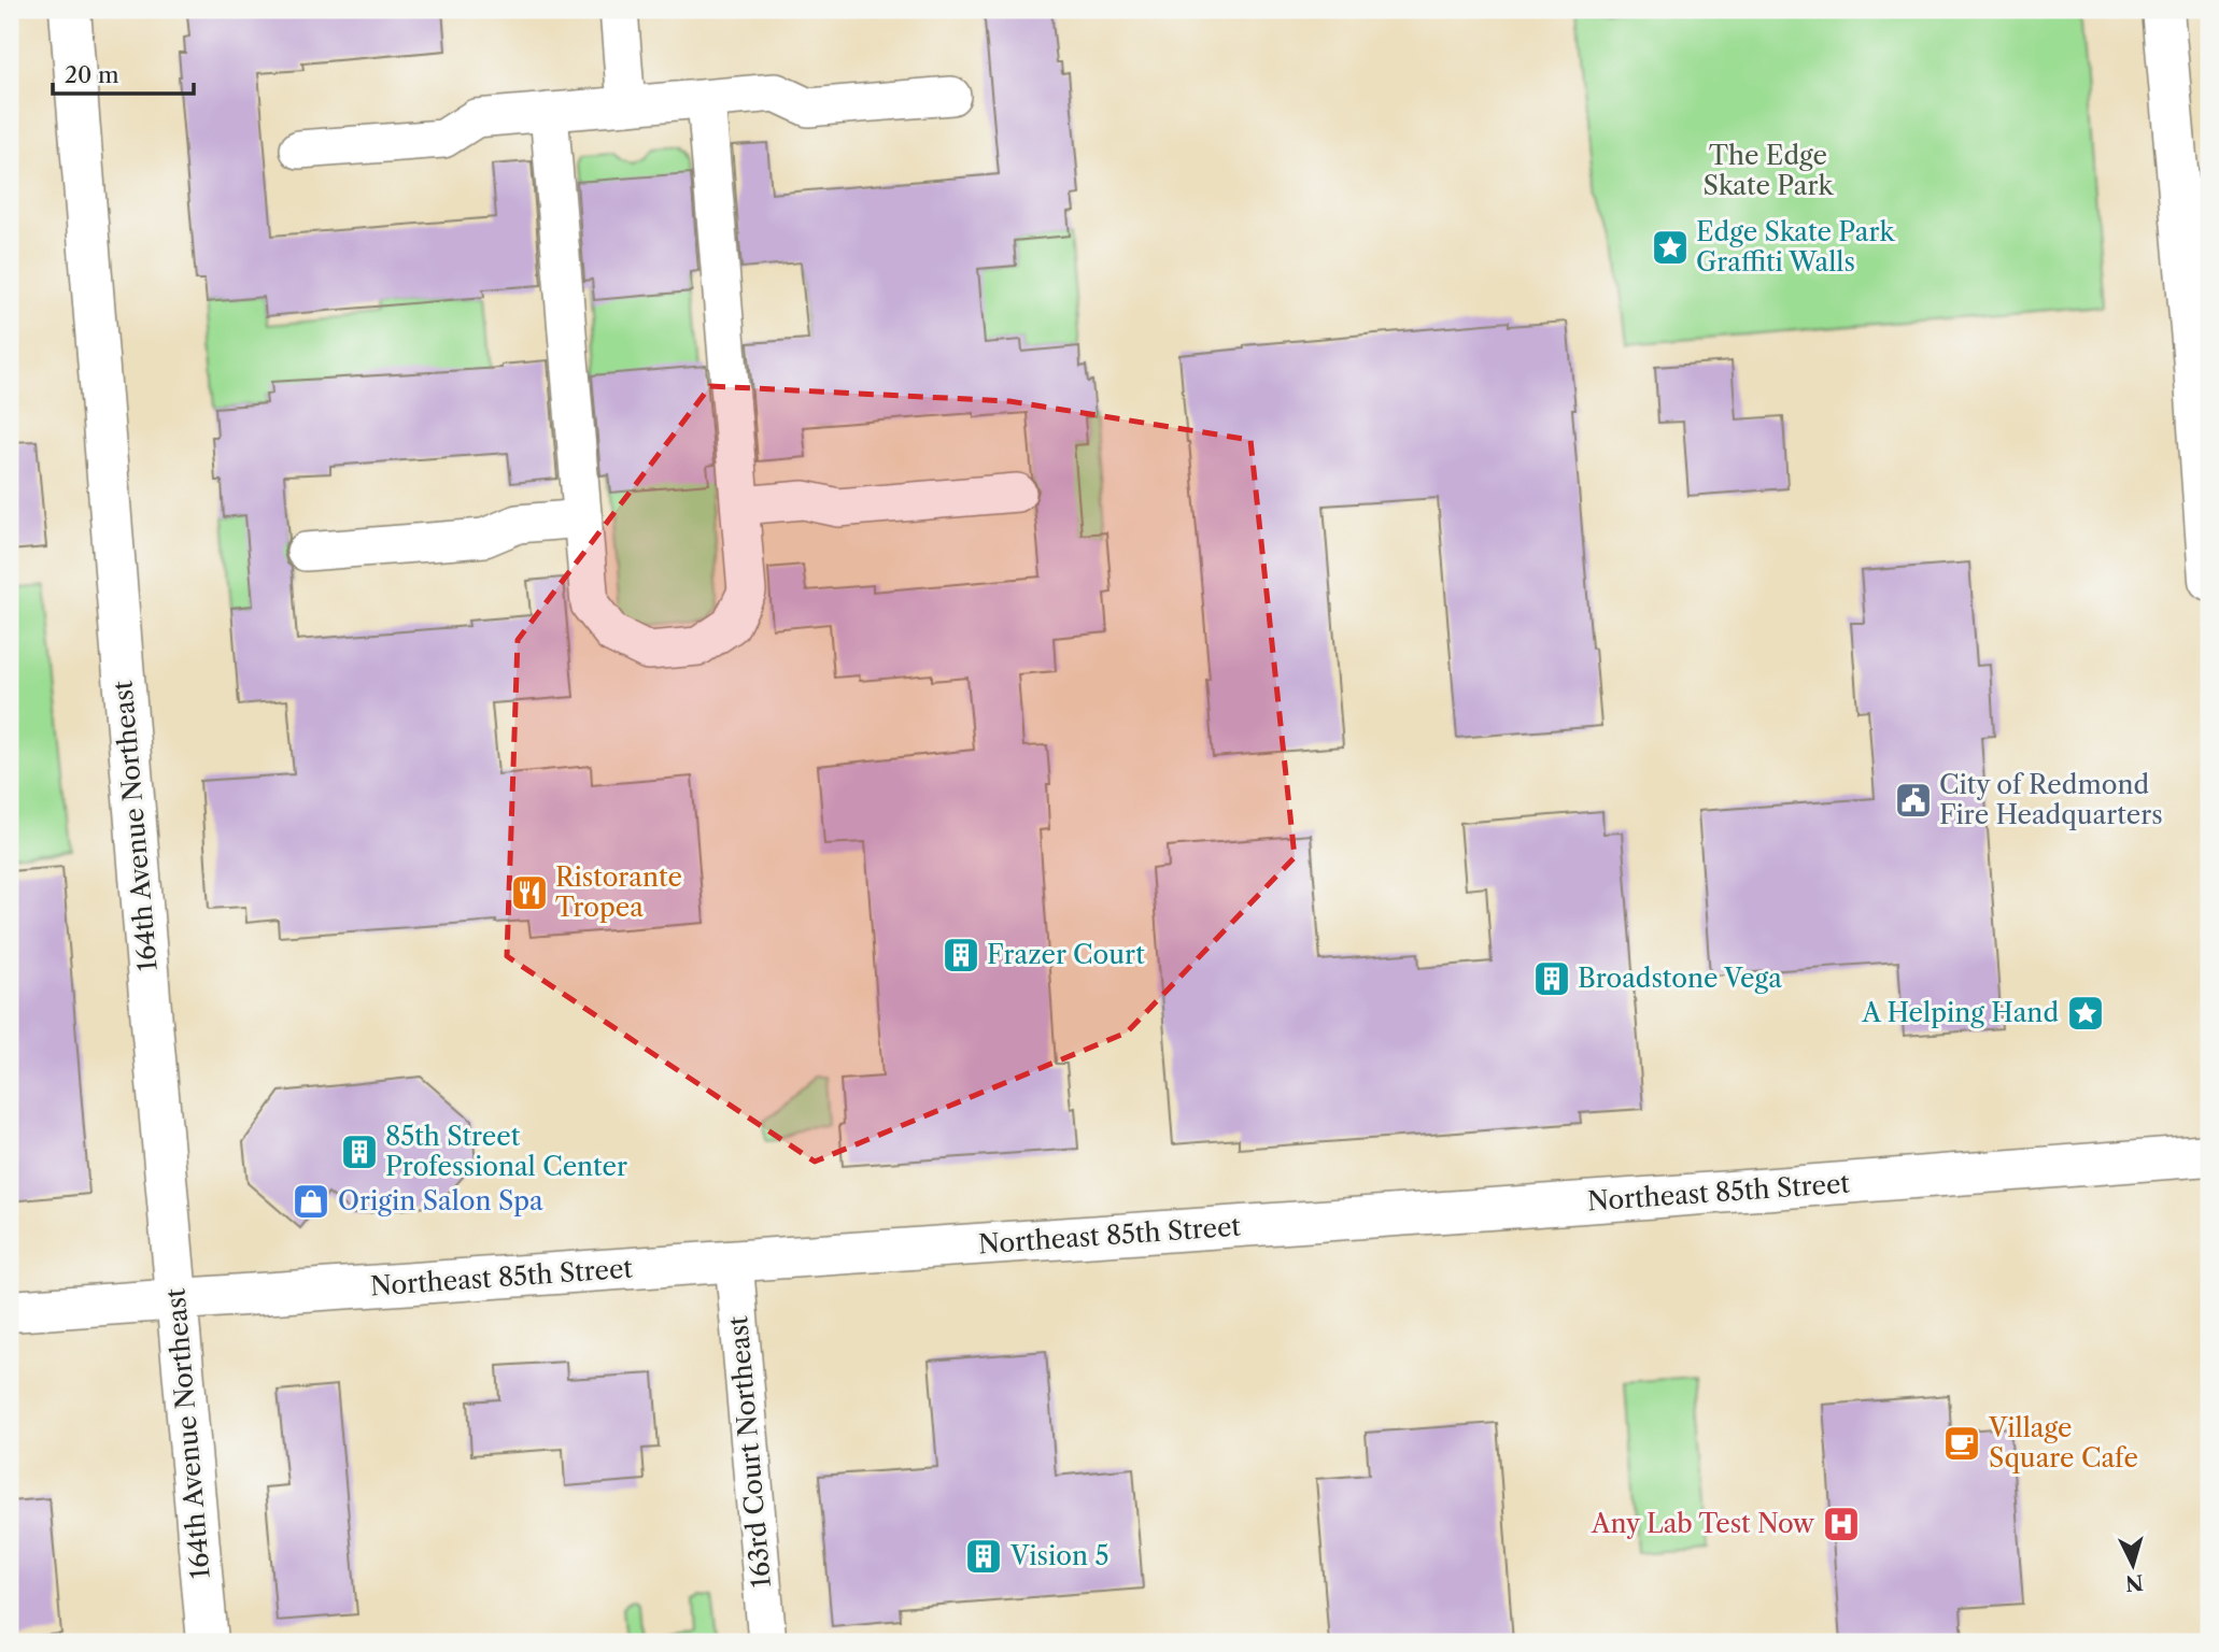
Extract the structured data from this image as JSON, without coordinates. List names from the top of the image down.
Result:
{
  "streets": {
    "street": ["164th Avenue Northeast", "Northeast 85th Street", "163rd Court Northeast"]
  },
  "crossings": [
    ["164th Avenue Northeast", "Northeast 85th Street"],
    ["Northeast 85th Street", "163rd Court Northeast"]
  ],
  "parks": ["The Edge Skate Park"],
  "places": {
    "place": ["Edge Skate Park Graffiti Walls", "A Helping Hand"],
    "public building": ["City of Redmond Fire Headquarters"],
    "restaurant": ["Ristorante Tropea"],
    "building": [
      "Frazer Court",
      "Broadstone Vega",
      "85th Street Professional Center",
      "Vision 5"
    ],
    "shop": ["Origin Salon Spa"],
    "cafe": ["Village Square Cafe"],
    "hospital": ["Any Lab Test Now"]
  },
  "scale_bar": "20 m",
  "north": "bottom"
}
